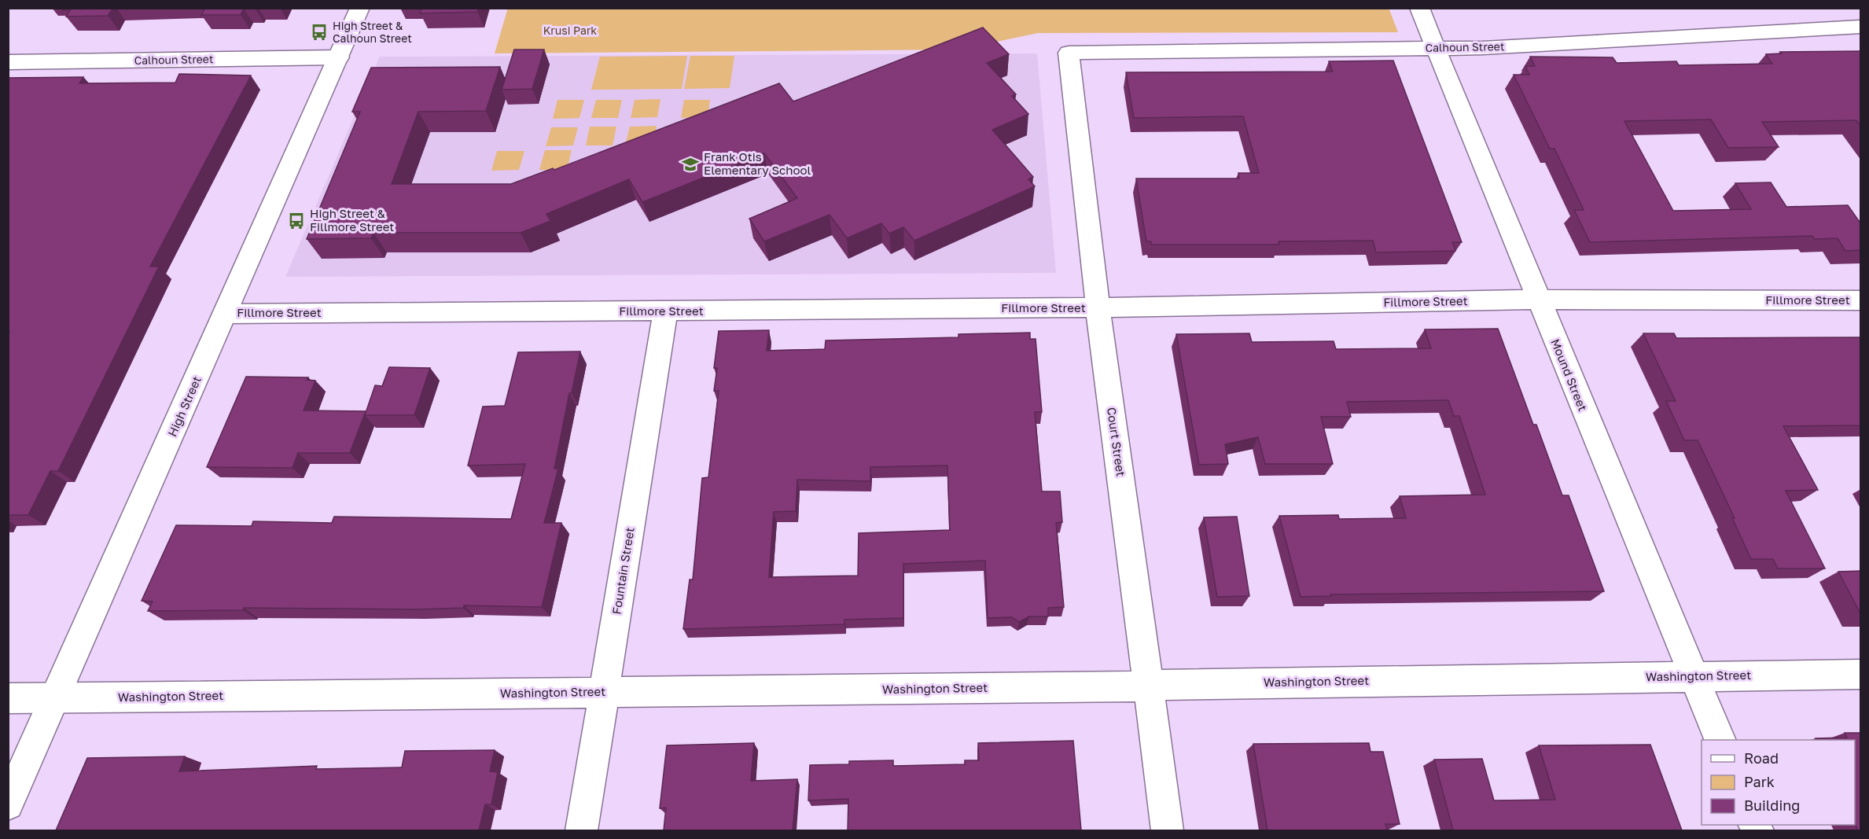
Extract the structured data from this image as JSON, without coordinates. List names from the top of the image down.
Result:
{
  "streets": {
    "street": [
      "Calhoun Street",
      "Fillmore Street",
      "Mound Street",
      "High Street",
      "Court Street",
      "Fountain Street",
      "Washington Street"
    ]
  },
  "crossings": [
    ["Calhoun Street", "Mound Street"],
    ["Calhoun Street", "High Street"],
    ["Calhoun Street", "Court Street"],
    ["Fillmore Street", "Mound Street"],
    ["Fillmore Street", "High Street"],
    ["Fillmore Street", "Court Street"],
    ["Fillmore Street", "Fountain Street"],
    ["Mound Street", "Washington Street"],
    ["High Street", "Washington Street"],
    ["Court Street", "Washington Street"],
    ["Fountain Street", "Washington Street"]
  ],
  "parks": ["Krusi Park"],
  "places": {
    "bus stop": ["High Street & Calhoun Street", "High Street & Fillmore Street"],
    "school or university": ["Frank Otis Elementary School"]
  },
  "legend": ["Road", "Park", "Building"]
}
